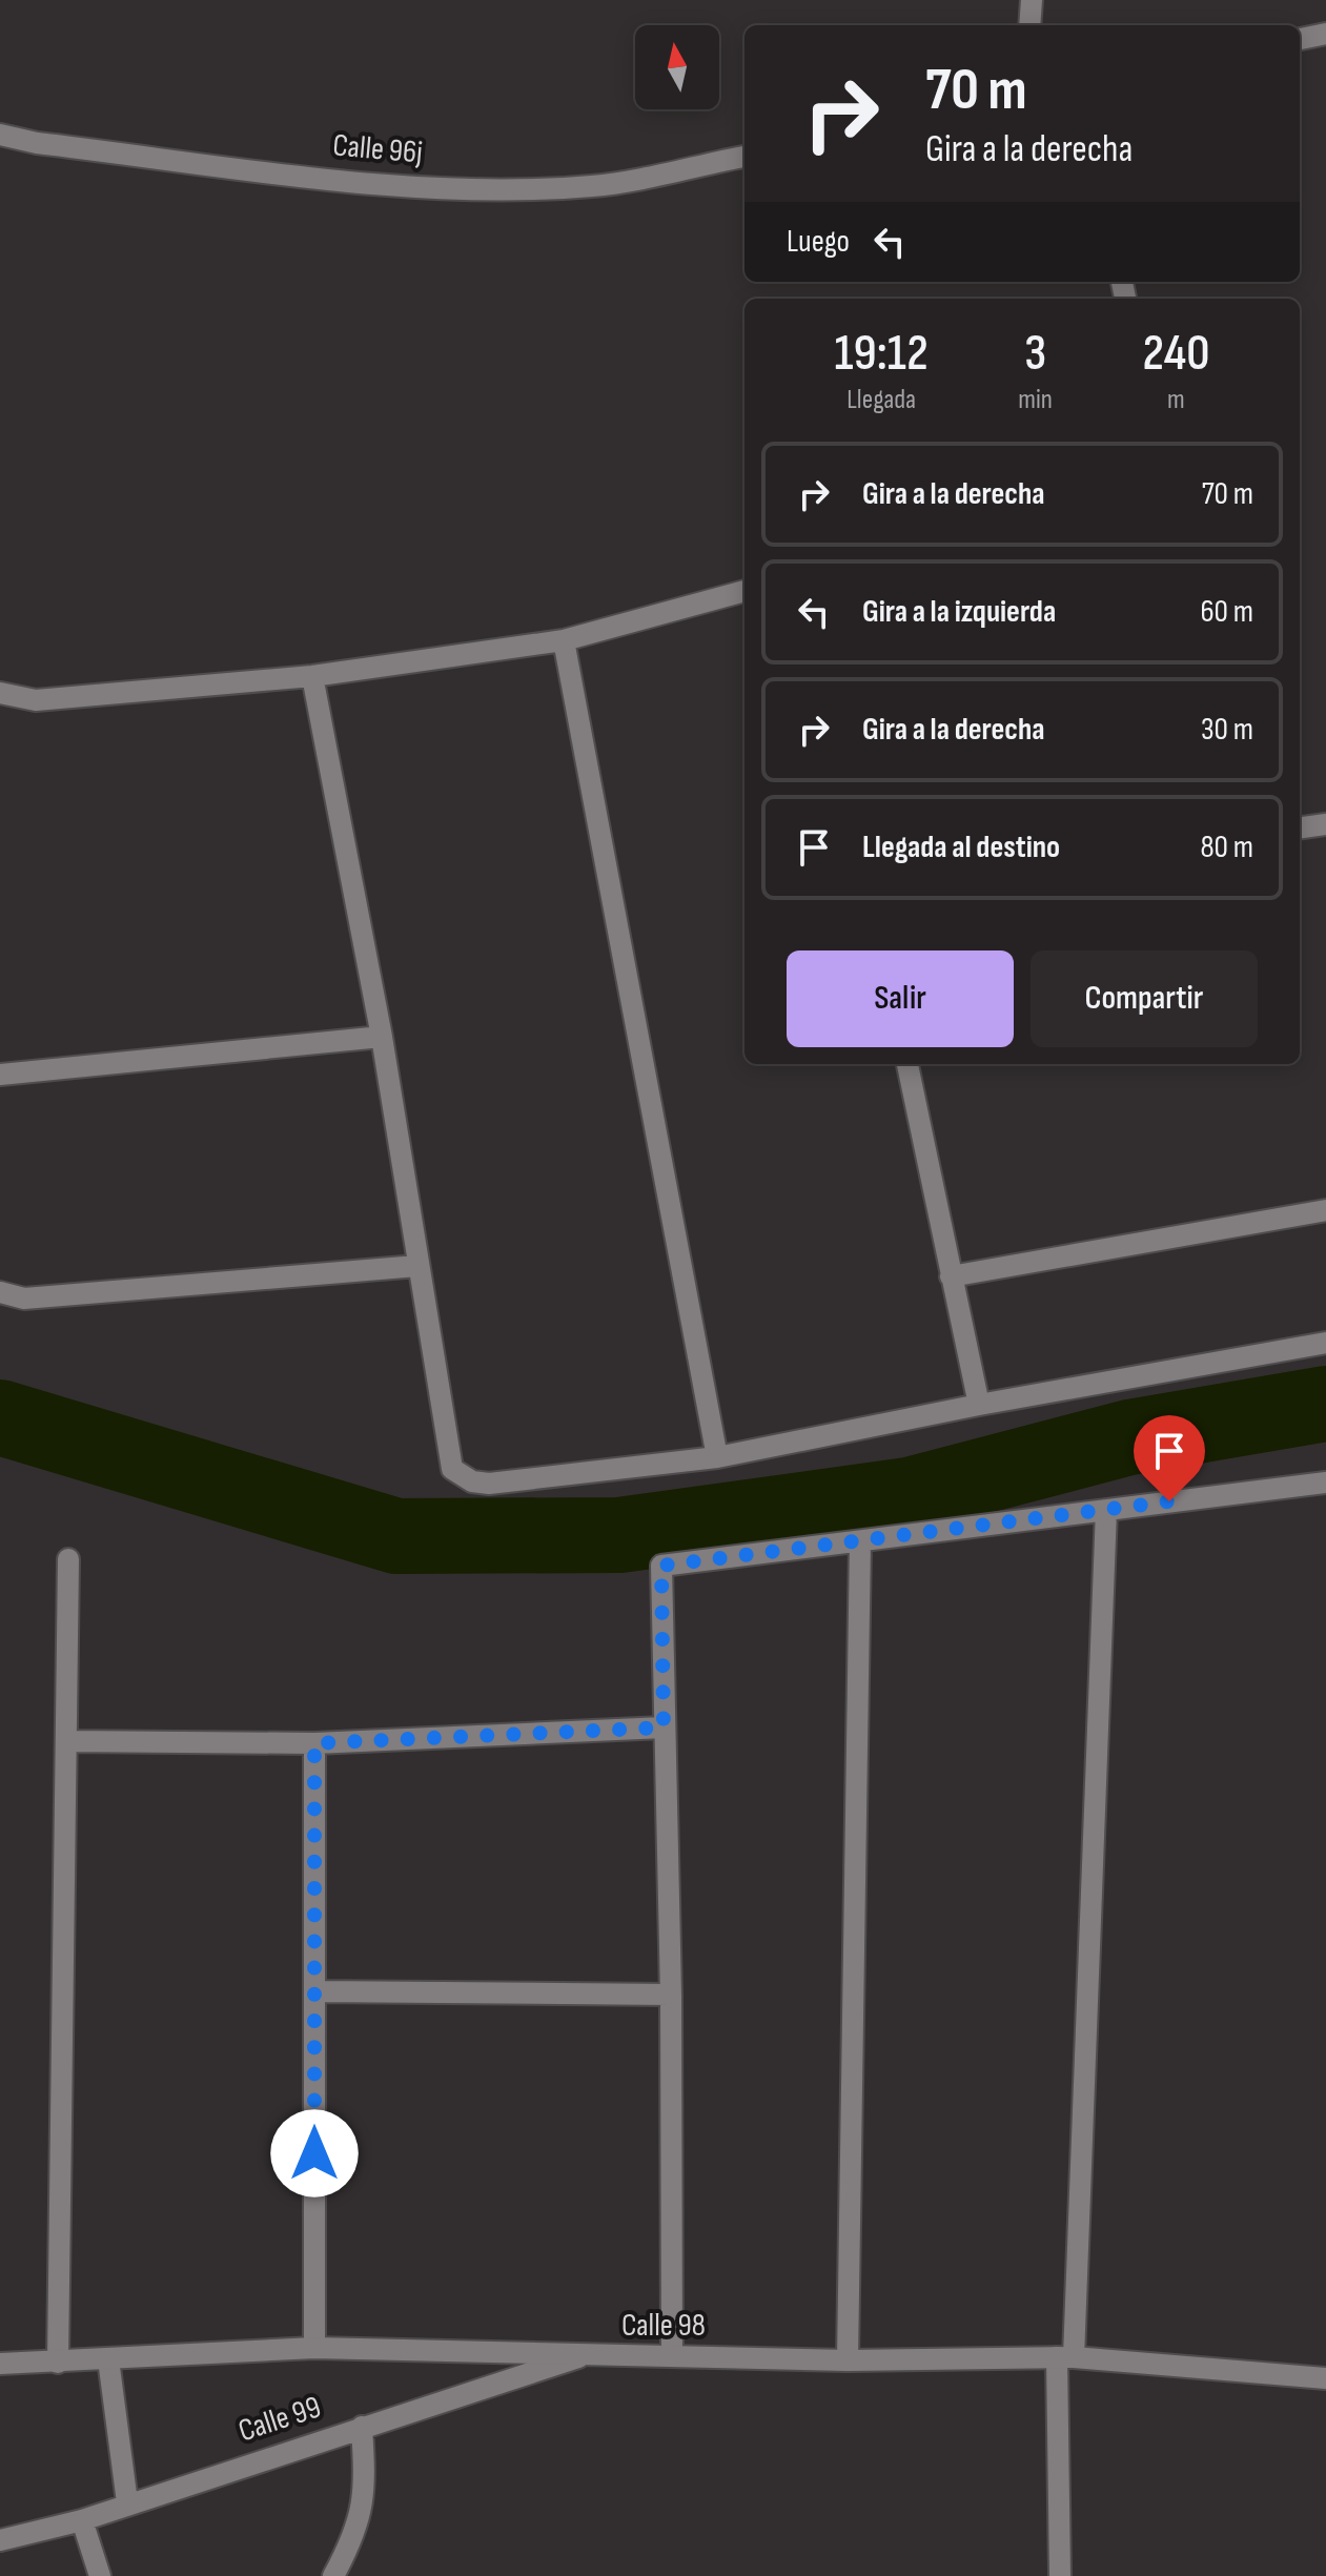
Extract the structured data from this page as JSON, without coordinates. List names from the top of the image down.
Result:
{
  "streets": {
    "street": ["Calle 96j", "Calle 98", "Calle 99"]
  },
  "crossings": [
    ["Calle 98", "Calle 99"]
  ],
  "north": "top",
  "page": {
    "turn": ["70 m", "Gira a la derecha"],
    "then": "Luego",
    "eta": [
      "19:12",
      "Llegada",
      "3",
      "min",
      "240",
      "m"
    ],
    "list": [
      {
        "name": "Gira a la derecha",
        "value": "70 m"
      },
      {
        "name": "Gira a la izquierda",
        "value": "60 m"
      },
      {
        "name": "Gira a la derecha",
        "value": "30 m"
      },
      {
        "name": "Llegada al destino",
        "value": "80 m"
      }
    ],
    "buttons": ["Salir", "Compartir"]
  }
}
